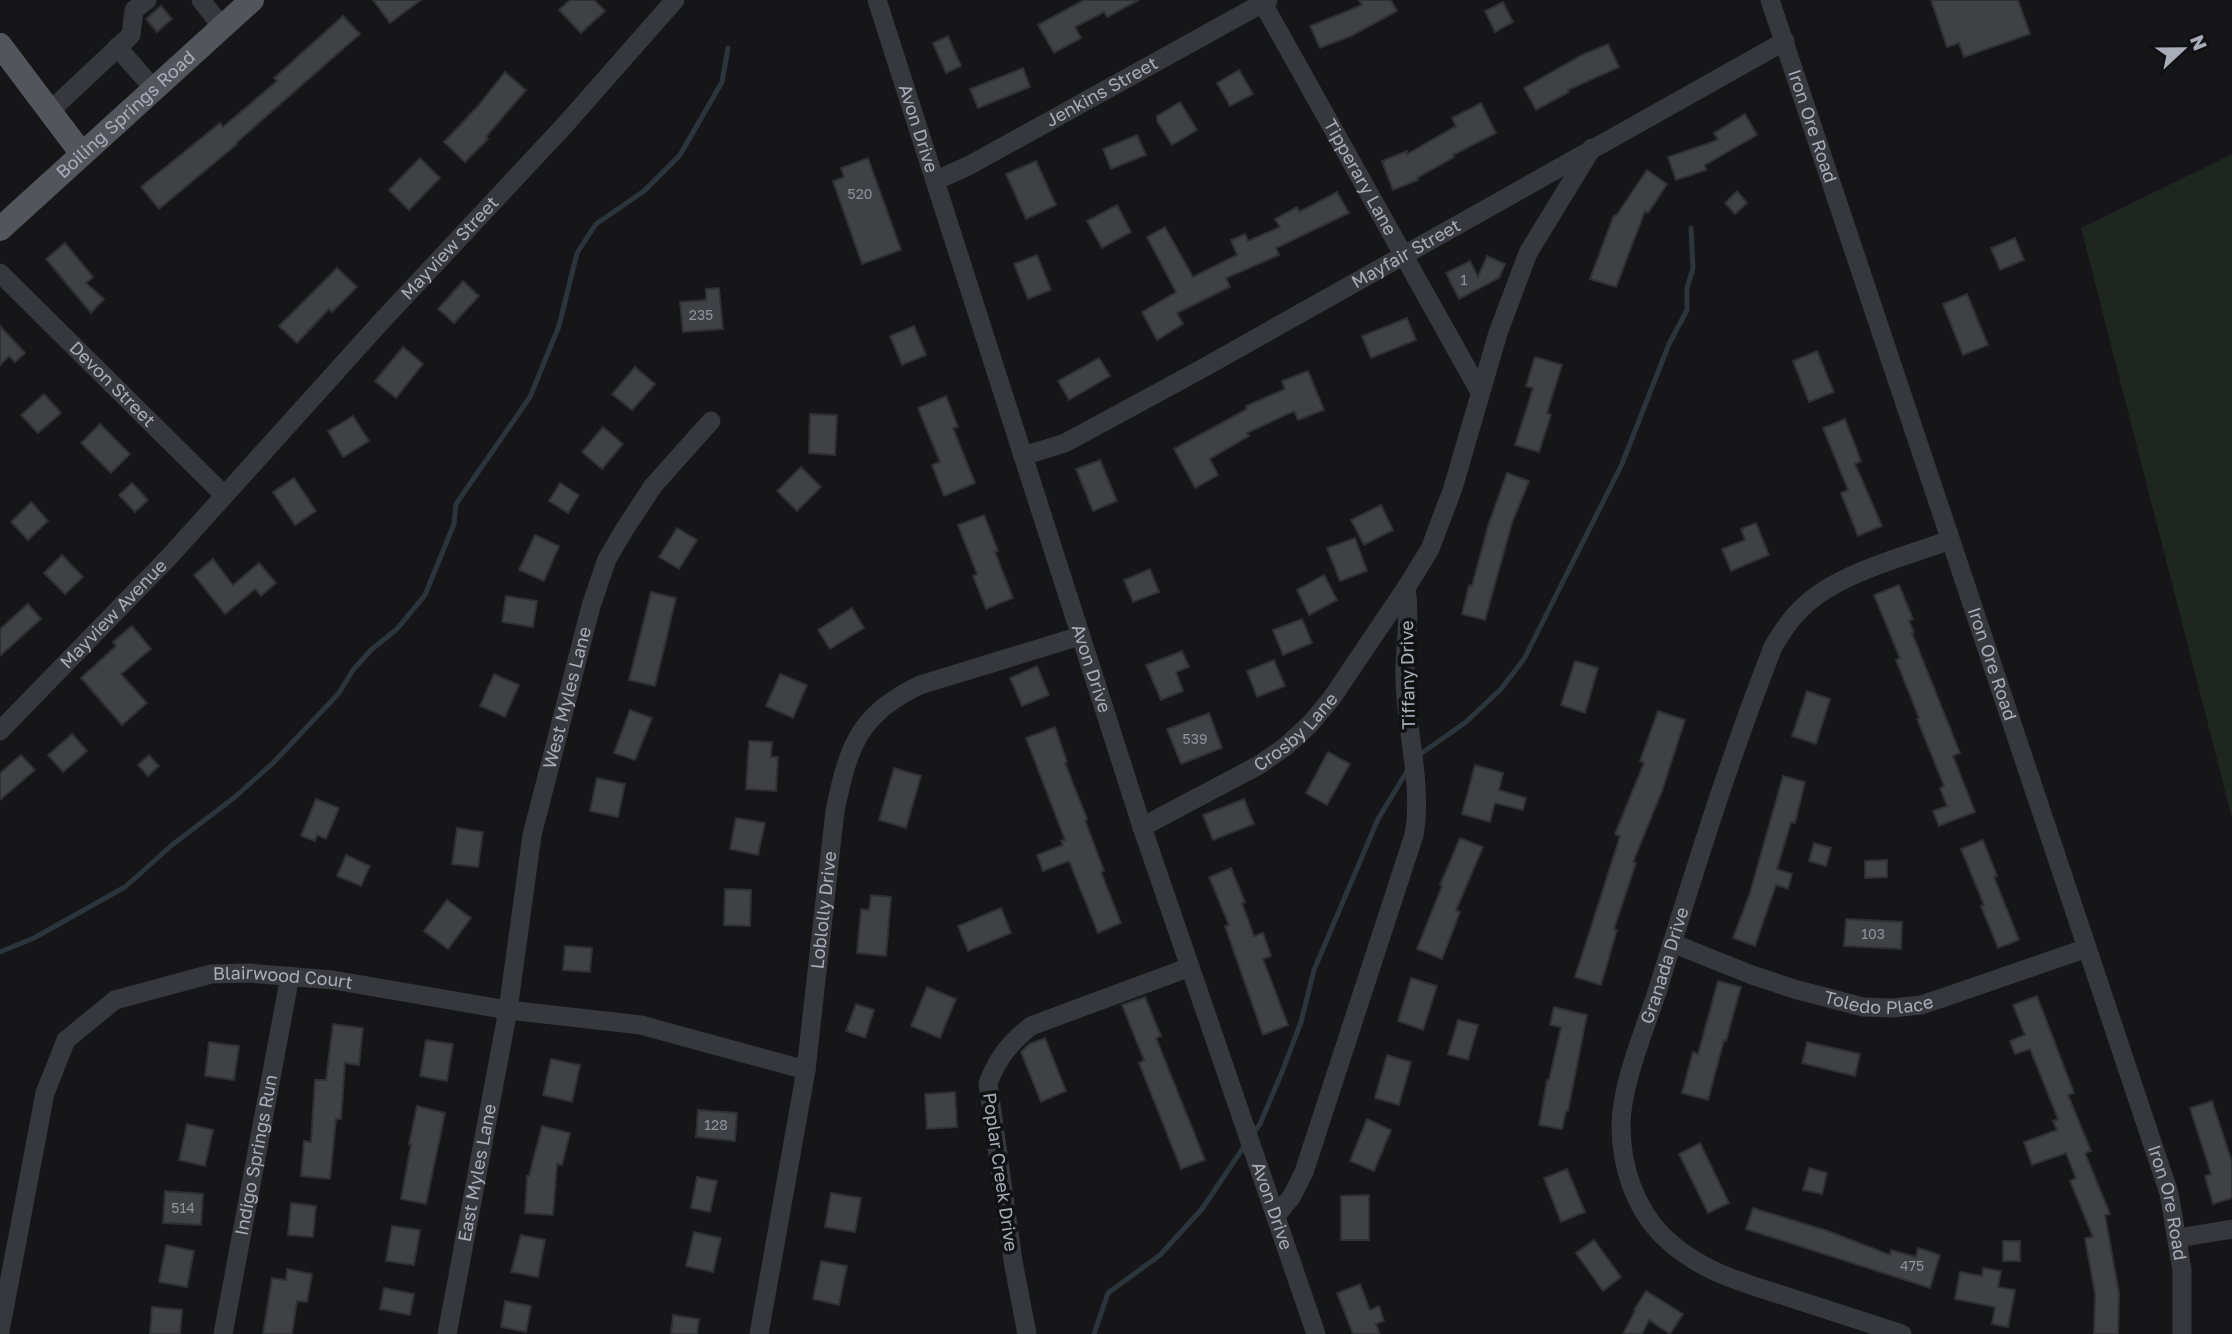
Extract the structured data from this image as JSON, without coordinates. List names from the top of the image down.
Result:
{
  "streets": {
    "main road": ["Boiling Springs Road"],
    "street": [
      "Jenkins Street",
      "Iron Ore Road",
      "Avon Drive",
      "Tipperary Lane",
      "Mayview Street",
      "Mayfair Street",
      "Devon Street",
      "Mayview Avenue",
      "Tiffany Drive",
      "West Myles Lane",
      "Crosby Lane",
      "Loblolly Drive",
      "Granada Drive",
      "Blairwood Court",
      "Toledo Place",
      "Indigo Springs Run",
      "East Myles Lane",
      "Poplar Creek Drive"
    ]
  },
  "crossings": [
    ["Jenkins Street", "Avon Drive"],
    ["Jenkins Street", "Tipperary Lane"],
    ["Iron Ore Road", "Mayfair Street"],
    ["Iron Ore Road", "Granada Drive"],
    ["Iron Ore Road", "Toledo Place"],
    ["Avon Drive", "Mayfair Street"],
    ["Avon Drive", "Tiffany Drive"],
    ["Avon Drive", "Crosby Lane"],
    ["Avon Drive", "Loblolly Drive"],
    ["Avon Drive", "Poplar Creek Drive"],
    ["Tipperary Lane", "Mayfair Street"],
    ["Mayview Street", "Devon Street"],
    ["Mayview Street", "Mayview Avenue"],
    ["Devon Street", "Mayview Avenue"],
    ["Tiffany Drive", "Crosby Lane"],
    ["West Myles Lane", "Blairwood Court"],
    ["West Myles Lane", "East Myles Lane"],
    ["Loblolly Drive", "Blairwood Court"],
    ["Granada Drive", "Toledo Place"],
    ["Blairwood Court", "Indigo Springs Run"],
    ["Blairwood Court", "East Myles Lane"]
  ],
  "house_numbers": [
    "520",
    "1",
    "235",
    "539",
    "103",
    "128",
    "514",
    "475"
  ],
  "north": "right"
}
